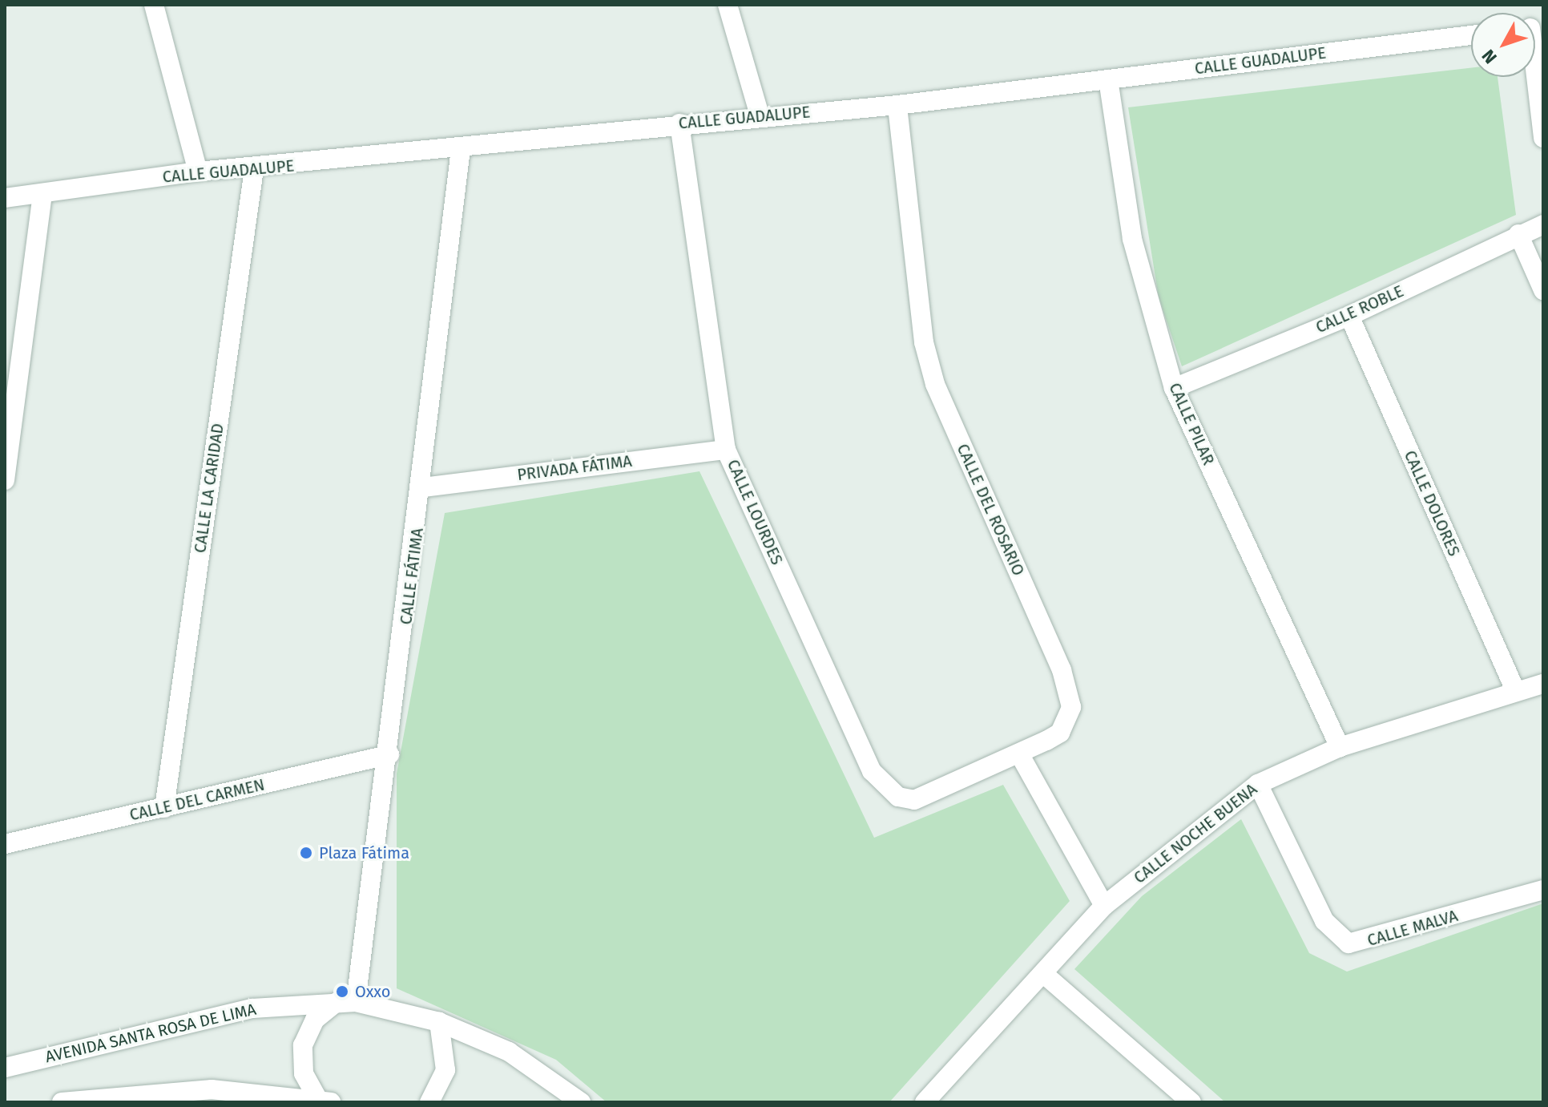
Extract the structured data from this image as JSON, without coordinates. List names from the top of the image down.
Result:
{
  "streets": {
    "street": [
      "CALLE GUADALUPE",
      "CALLE ROBLE",
      "CALLE PILAR",
      "PRIVADA FÁTIMA",
      "CALLE LA CARIDAD",
      "CALLE DOLORES",
      "CALLE DEL ROSARIO",
      "CALLE LOURDES",
      "CALLE FÁTIMA",
      "CALLE DEL CARMEN",
      "CALLE NOCHE BUENA",
      "CALLE MALVA",
      "AVENIDA SANTA ROSA DE LIMA"
    ]
  },
  "crossings": [
    ["CALLE GUADALUPE", "CALLE PILAR"],
    ["CALLE GUADALUPE", "CALLE LA CARIDAD"],
    ["CALLE GUADALUPE", "CALLE DEL ROSARIO"],
    ["CALLE GUADALUPE", "CALLE LOURDES"],
    ["CALLE GUADALUPE", "CALLE FÁTIMA"],
    ["CALLE ROBLE", "CALLE PILAR"],
    ["CALLE ROBLE", "CALLE DOLORES"],
    ["CALLE PILAR", "CALLE NOCHE BUENA"],
    ["PRIVADA FÁTIMA", "CALLE LOURDES"],
    ["PRIVADA FÁTIMA", "CALLE FÁTIMA"],
    ["CALLE LA CARIDAD", "CALLE DEL CARMEN"],
    ["CALLE DOLORES", "CALLE NOCHE BUENA"],
    ["CALLE DEL ROSARIO", "CALLE LOURDES"],
    ["CALLE FÁTIMA", "CALLE DEL CARMEN"],
    ["CALLE FÁTIMA", "AVENIDA SANTA ROSA DE LIMA"],
    ["CALLE NOCHE BUENA", "CALLE MALVA"]
  ],
  "places": ["Plaza Fátima", "Oxxo"],
  "north": "bottom left"
}
